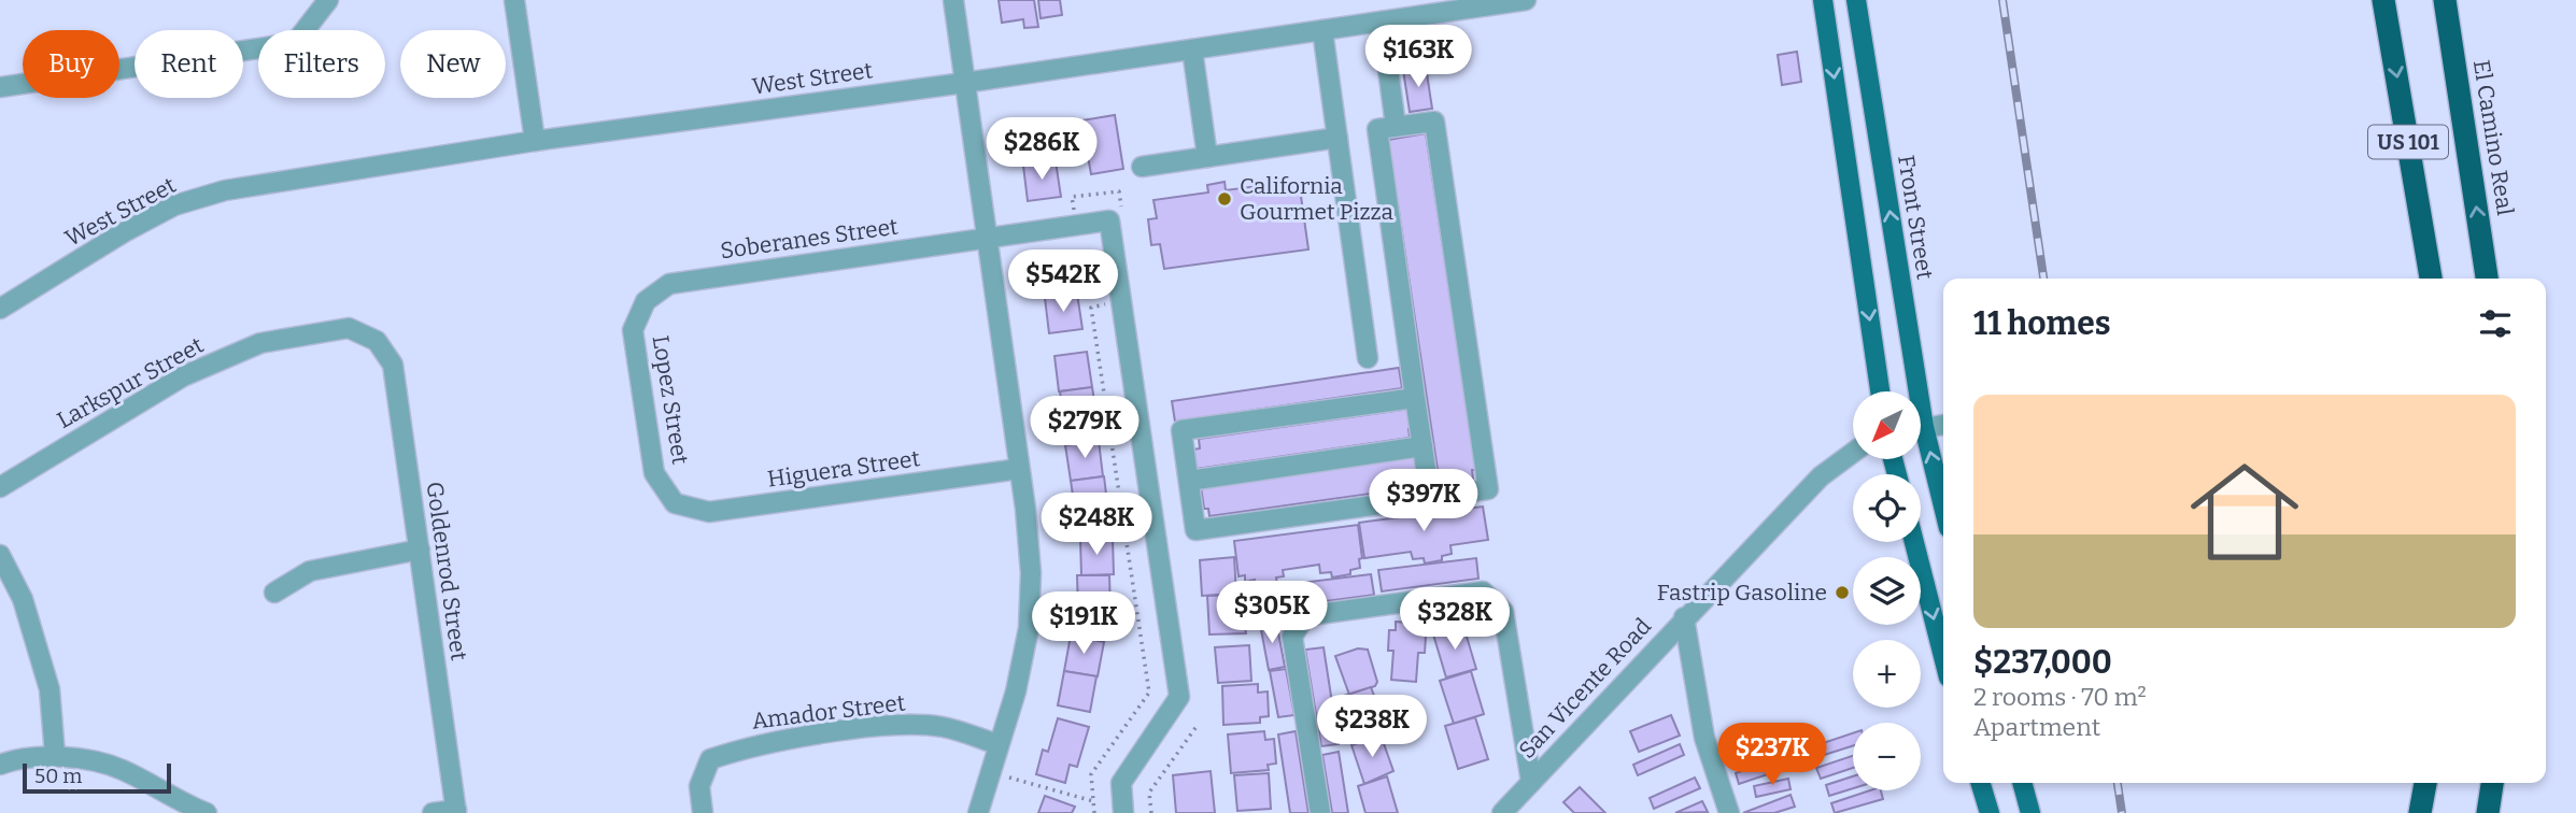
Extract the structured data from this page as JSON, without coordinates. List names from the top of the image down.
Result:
{
  "streets": {
    "highway": ["El Camino Real", "US 101"],
    "main road": ["Front Street"],
    "street": [
      "West Street",
      "Soberanes Street",
      "Larkspur Street",
      "Lopez Street",
      "Higuera Street",
      "Goldenrod Street",
      "San Vicente Road",
      "Amador Street"
    ]
  },
  "crossings": [
    ["Soberanes Street", "Lopez Street"],
    ["Larkspur Street", "Goldenrod Street"],
    ["Lopez Street", "Higuera Street"]
  ],
  "places": ["California Gourmet Pizza", "Fastrip Gasoline"],
  "scale_bar": "50 m",
  "north": "bottom left",
  "page": {
    "price": [
      "$163K",
      "$286K",
      "$542K",
      "$279K",
      "$397K",
      "$248K",
      "$305K",
      "$328K",
      "$191K",
      "$238K",
      "$237K"
    ],
    "chip": [
      "Buy",
      "Rent",
      "Filters",
      "New"
    ],
    "heading": "11 homes",
    "list": [
      {
        "name": "$237,000",
        "note": "2 rooms · 70 m² · Apartment"
      }
    ],
    "map_buttons": ["+", "−"],
    "scale": "50 m"
  }
}
